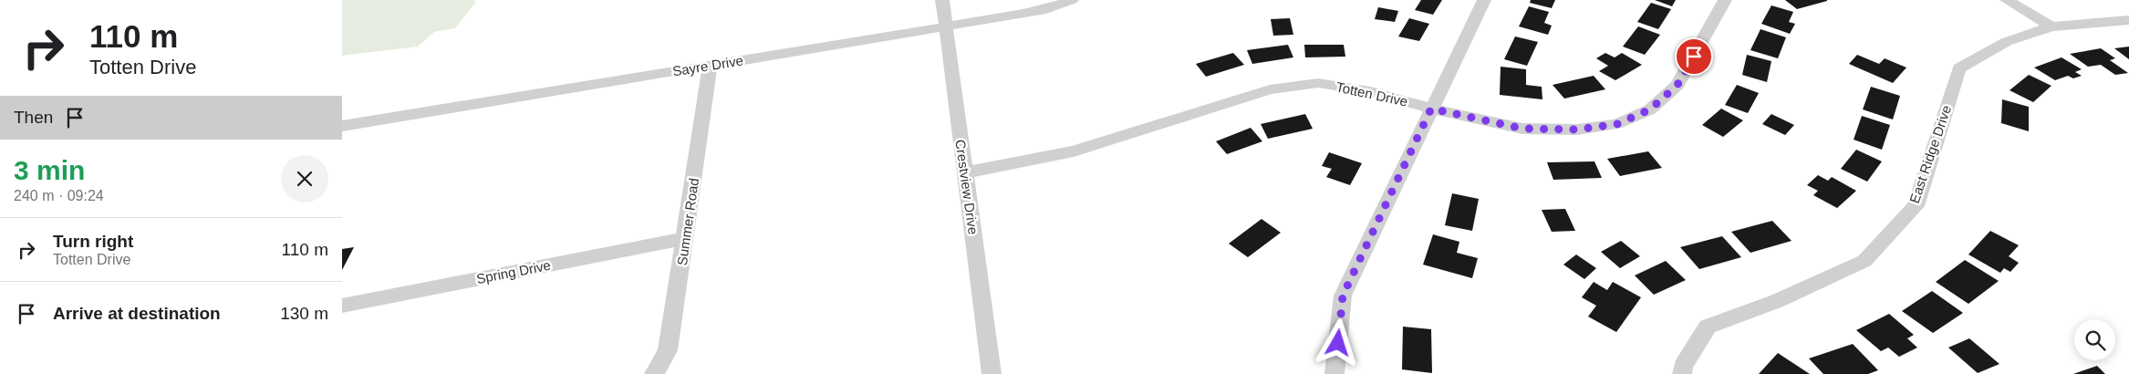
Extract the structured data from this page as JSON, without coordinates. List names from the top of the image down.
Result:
{
  "streets": {
    "street": [
      "Sayre Drive",
      "Totten Drive",
      "East Ridge Drive",
      "Crestview Drive",
      "Summer Road",
      "Spring Drive"
    ]
  },
  "crossings": [
    ["Sayre Drive", "Crestview Drive"],
    ["Sayre Drive", "Summer Road"],
    ["Totten Drive", "Crestview Drive"],
    ["Summer Road", "Spring Drive"]
  ],
  "page": {
    "turn": ["110 m", "Totten Drive"],
    "then": "Then",
    "heading": ["3 min", "240 m · 09:24"],
    "list": [
      {
        "name": "Turn right",
        "note": "Totten Drive",
        "value": "110 m"
      },
      {
        "name": "Arrive at destination",
        "value": "130 m"
      }
    ]
  }
}
